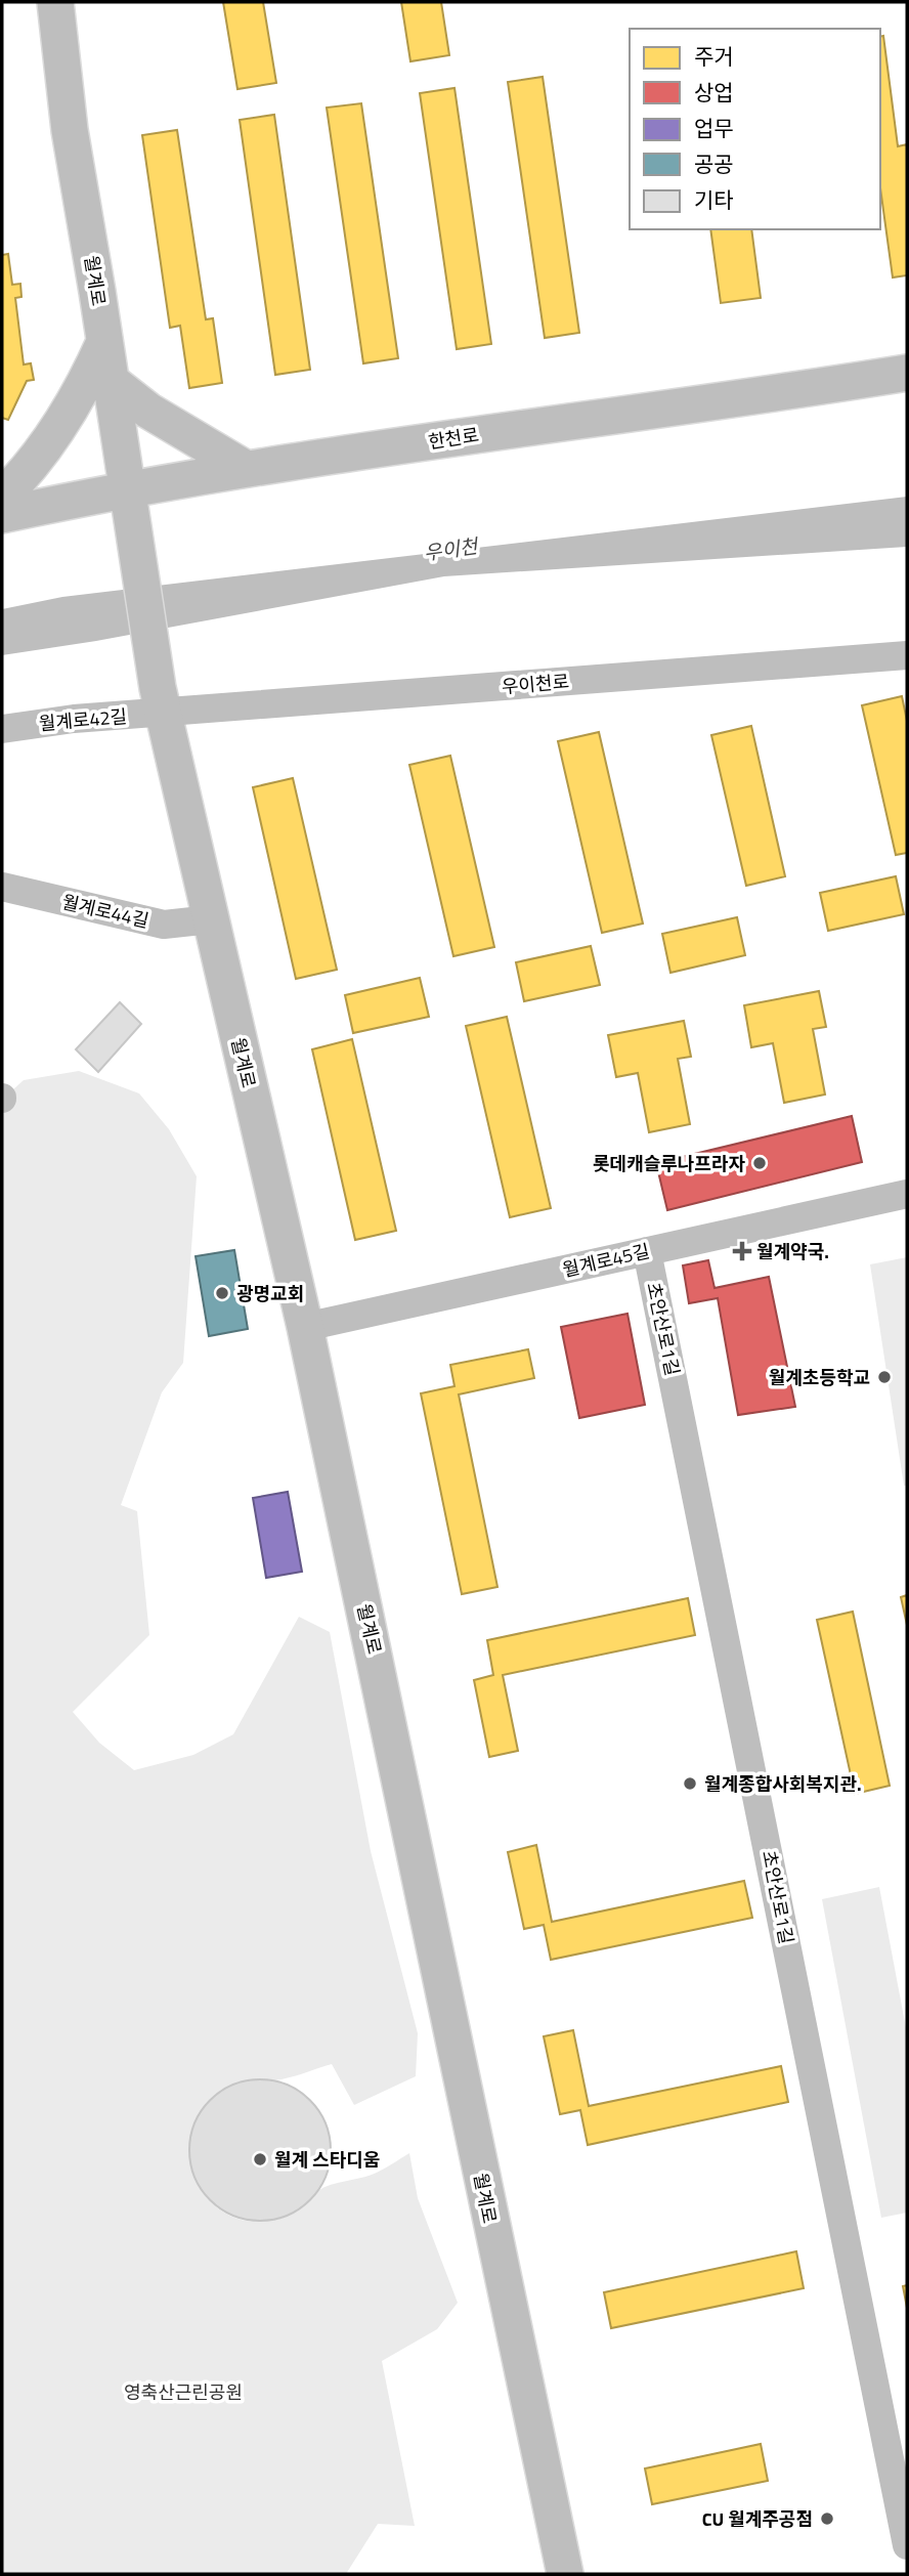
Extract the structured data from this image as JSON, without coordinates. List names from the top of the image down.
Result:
{
  "streets": {
    "main road": ["월계로", "한천로"],
    "street": [
      "우이천로",
      "월계로42길",
      "월계로44길",
      "월계로45길",
      "초안산로1길"
    ]
  },
  "crossings": [
    ["월계로", "한천로"],
    ["월계로", "우이천로"],
    ["월계로", "월계로42길"],
    ["월계로", "월계로44길"],
    ["월계로", "월계로45길"],
    ["우이천로", "월계로42길"],
    ["월계로45길", "초안산로1길"]
  ],
  "water": ["우이천"],
  "parks": ["영축산근린공원"],
  "places": {
    "other": [
      "롯데캐슬루나프라자",
      "광명교회",
      "월계초등학교",
      "월계종합사회복지관.",
      "월계 스타디움",
      "CU 월계주공점"
    ],
    "health": ["월계약국."]
  },
  "legend": [
    "주거",
    "상업",
    "업무",
    "공공",
    "기타"
  ]
}
